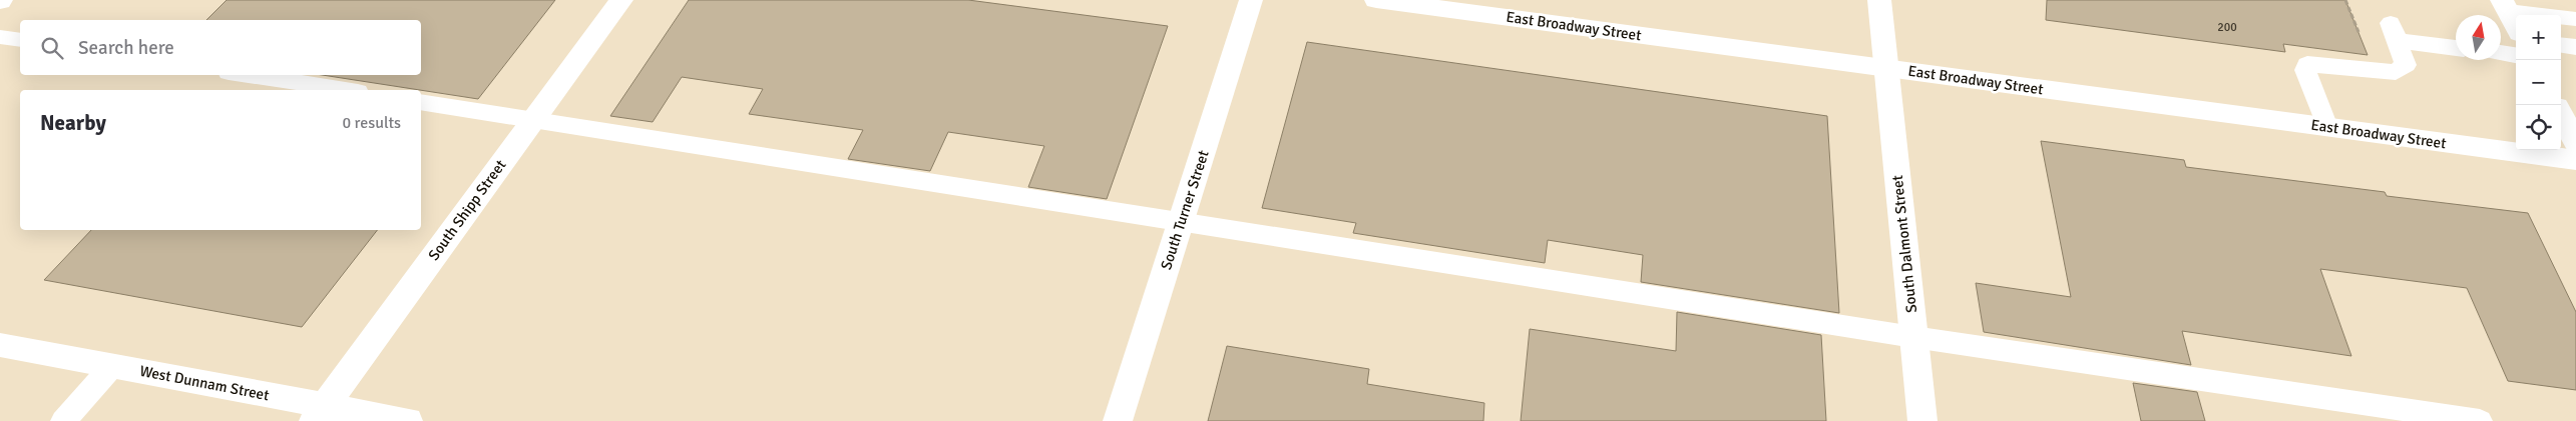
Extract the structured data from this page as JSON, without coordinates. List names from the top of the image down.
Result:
{
  "streets": {
    "main road": [
      "East Broadway Street",
      "South Shipp Street",
      "South Turner Street",
      "South Dalmont Street",
      "West Dunnam Street"
    ]
  },
  "crossings": [
    ["East Broadway Street", "South Dalmont Street"],
    ["South Shipp Street", "West Dunnam Street"]
  ],
  "house_numbers": ["200"],
  "north": "top",
  "page": {
    "map_buttons": ["+", "−"],
    "search": "Search here",
    "heading": ["Nearby", "0 results"]
  }
}
